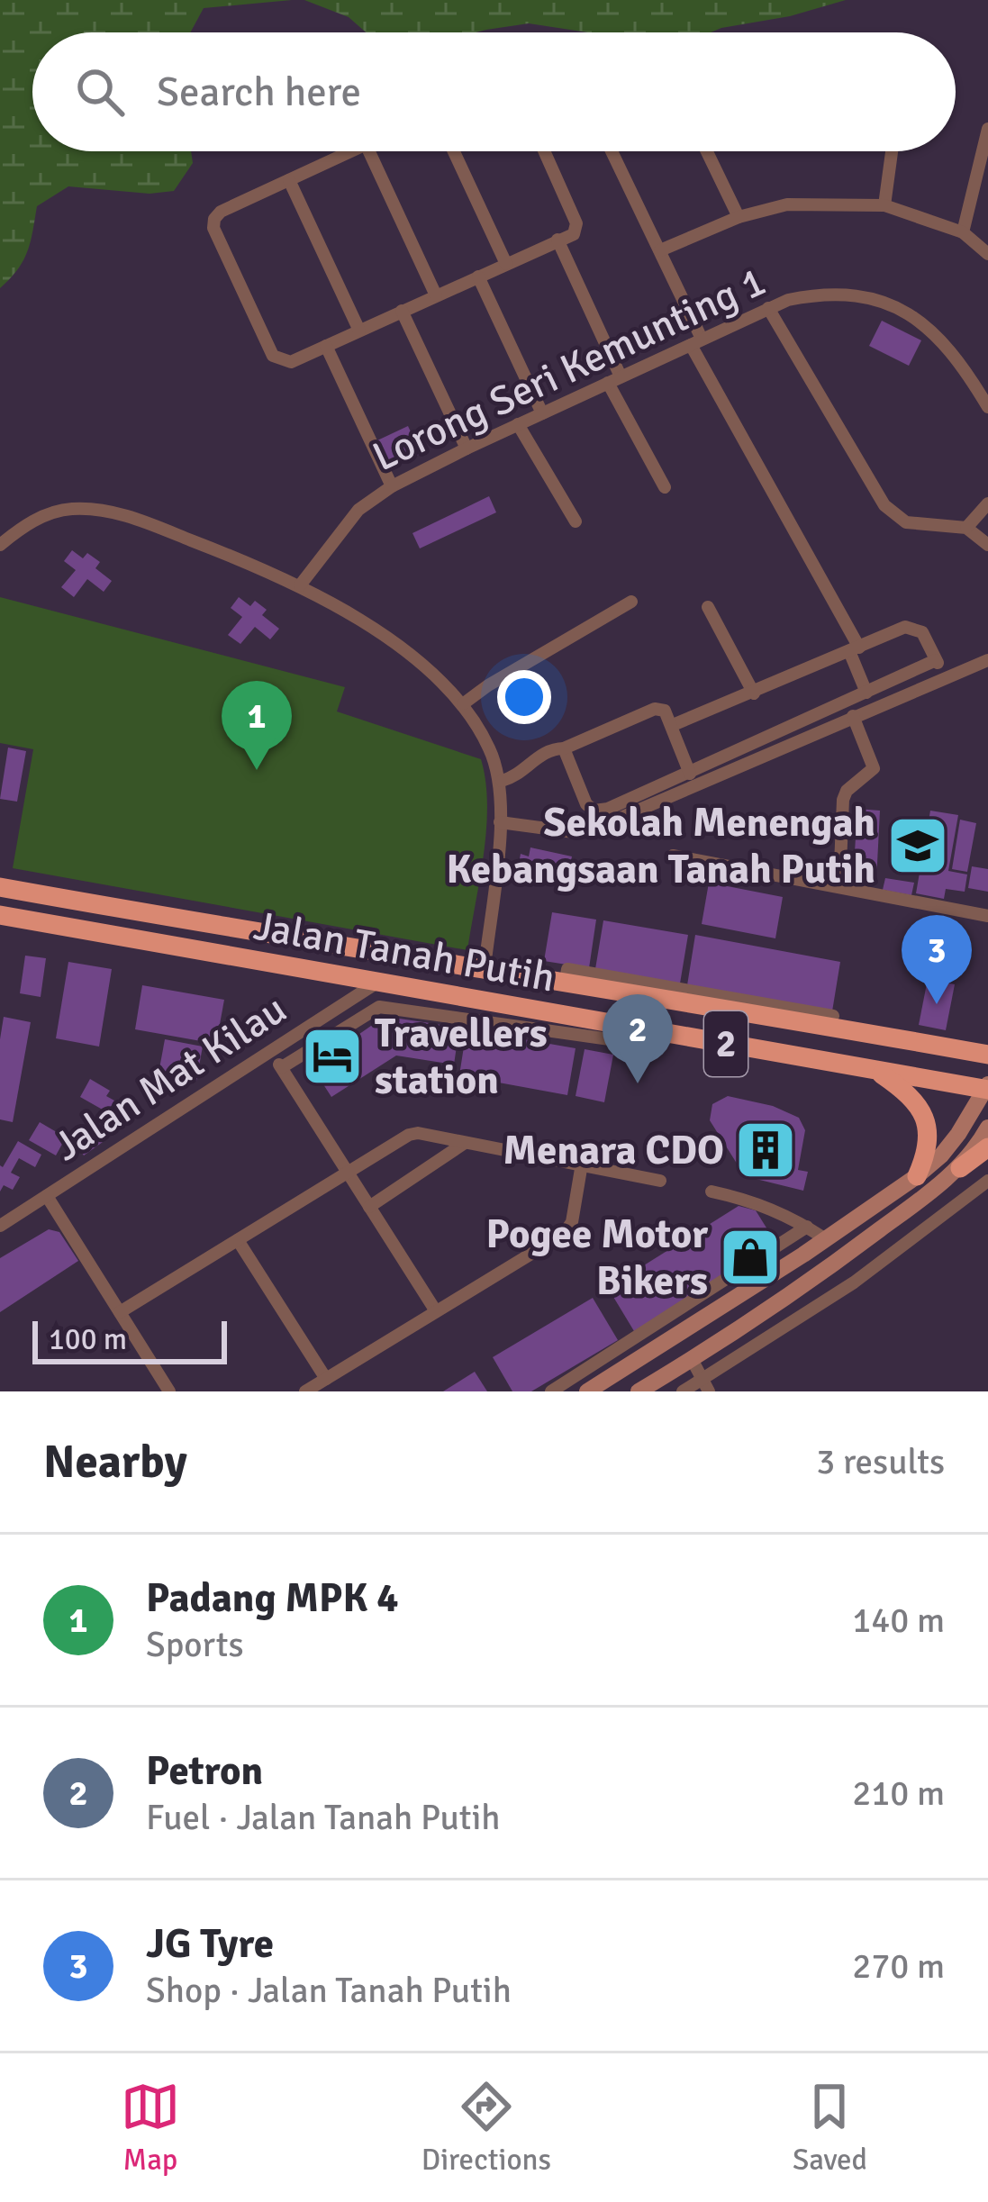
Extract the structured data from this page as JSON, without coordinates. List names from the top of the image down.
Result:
{
  "streets": {
    "highway": ["Jalan Tanah Putih", "2"],
    "street": ["Lorong Seri Kemunting 1", "Jalan Mat Kilau"]
  },
  "crossings": [
    ["Jalan Tanah Putih", "Jalan Mat Kilau"]
  ],
  "places": {
    "school or university": ["Sekolah Menengah Kebangsaan Tanah Putih"],
    "hotel": ["Travellers station"],
    "building": ["Menara CDO"],
    "shop": ["Pogee Motor Bikers"]
  },
  "scale_bar": "100 m",
  "page": {
    "search": "Search here",
    "pins": ["1", "3", "2"],
    "scale": "100 m",
    "heading": ["Nearby", "3 results"],
    "list": [
      {
        "mark": "1",
        "name": "Padang MPK 4",
        "note": "Sports",
        "value": "140 m"
      },
      {
        "mark": "2",
        "name": "Petron",
        "note": "Fuel · Jalan Tanah Putih",
        "value": "210 m"
      },
      {
        "mark": "3",
        "name": "JG Tyre",
        "note": "Shop · Jalan Tanah Putih",
        "value": "270 m"
      }
    ],
    "nav": ["Map", "Directions", "Saved"]
  }
}
